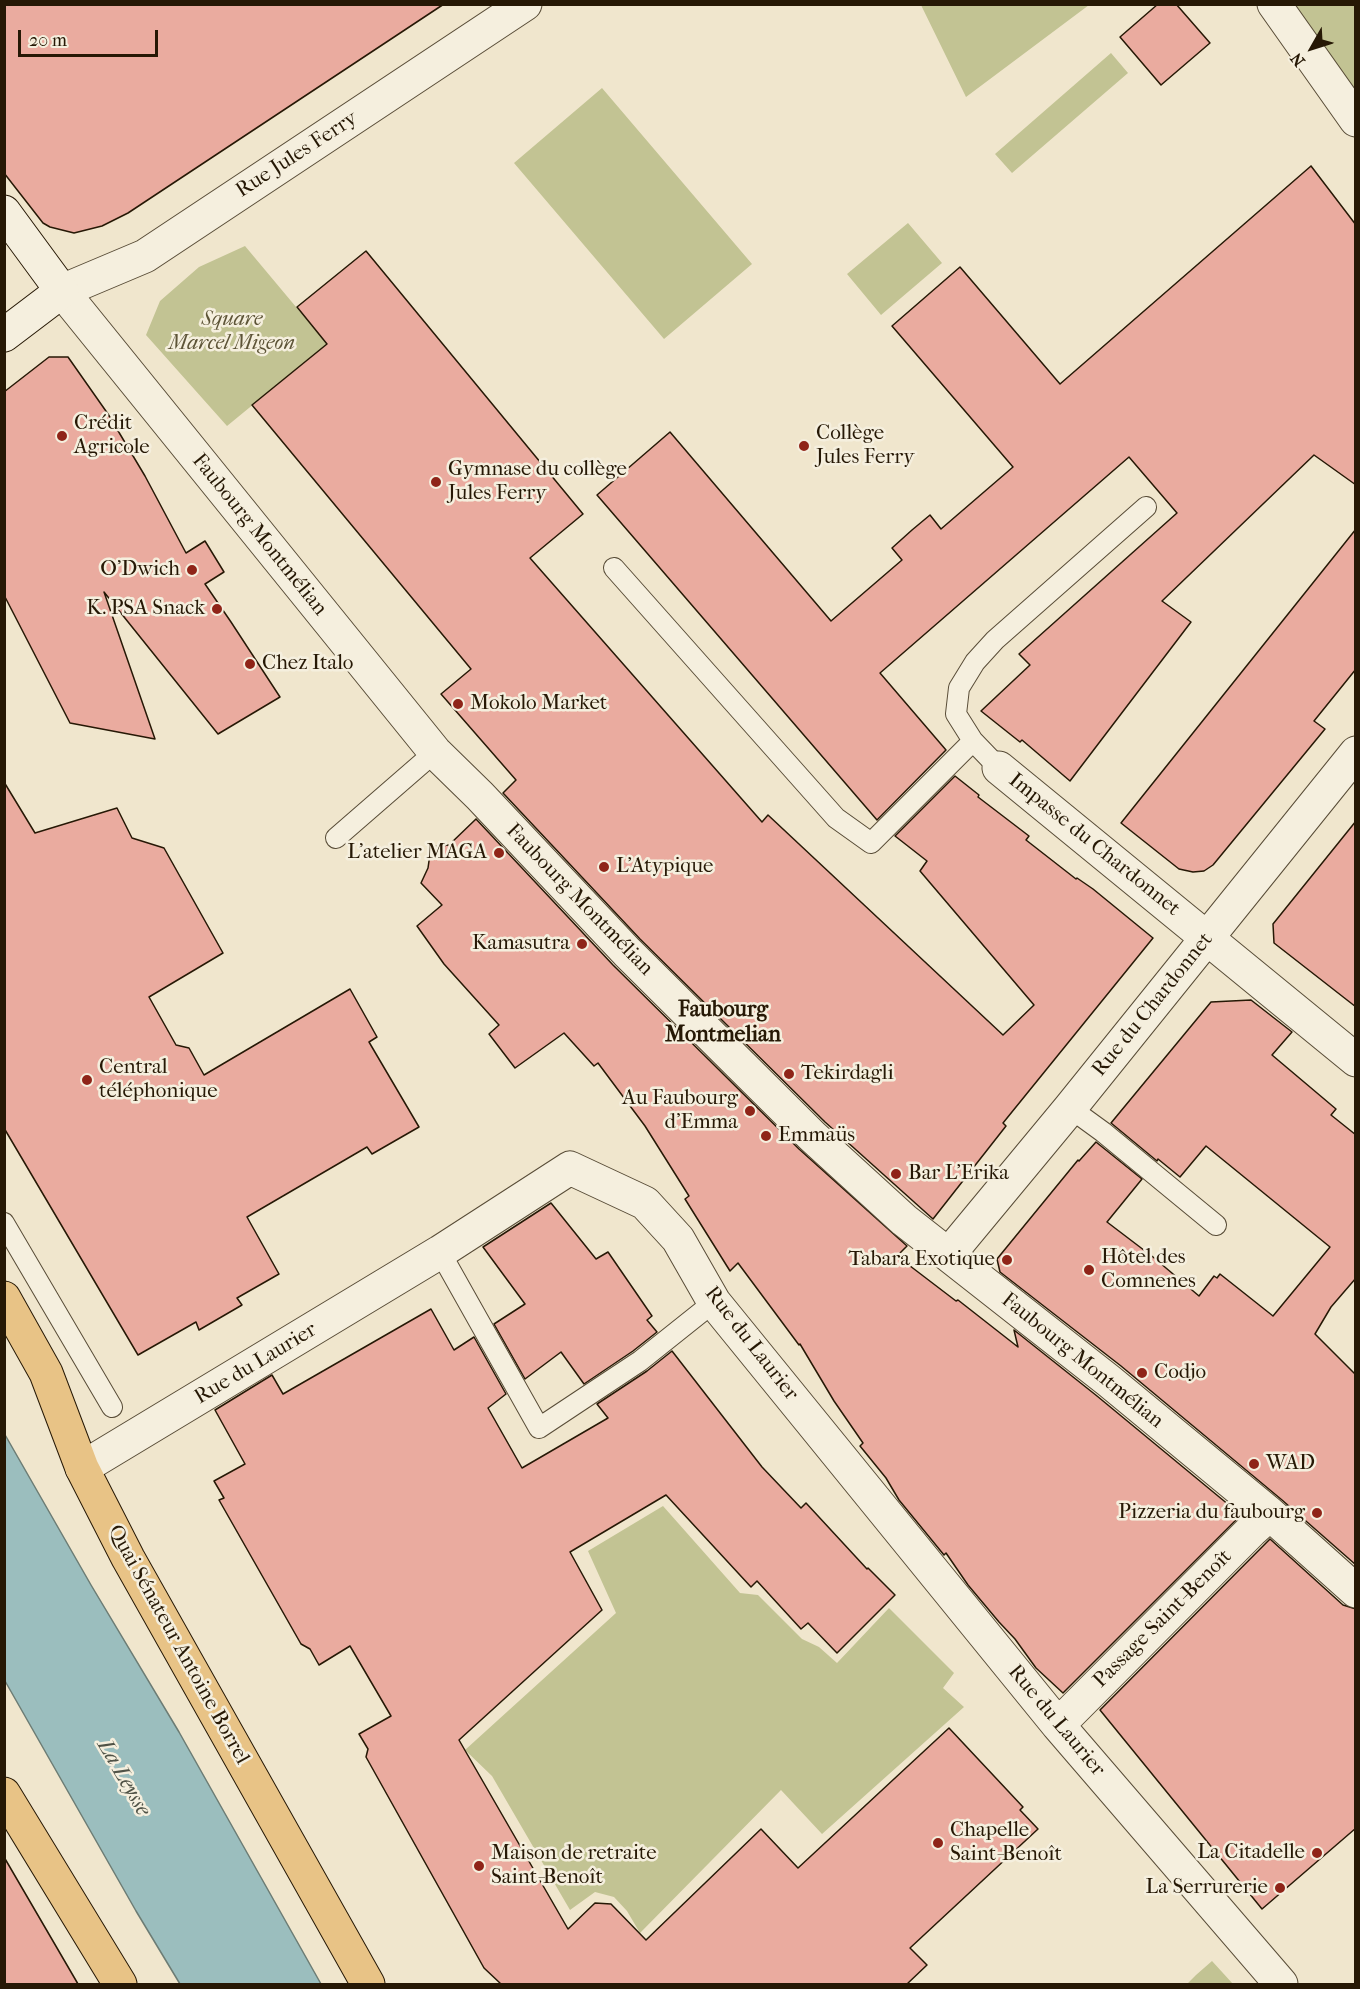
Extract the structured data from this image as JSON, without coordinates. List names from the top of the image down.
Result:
{
  "streets": {
    "main road": ["Quai Sénateur Antoine Borrel"],
    "street": [
      "Rue Jules Ferry",
      "Faubourg Montmélian",
      "Impasse du Chardonnet",
      "Rue du Chardonnet",
      "Rue du Laurier",
      "Passage Saint-Benoît"
    ]
  },
  "crossings": [
    ["Rue Jules Ferry", "Faubourg Montmélian"],
    ["Faubourg Montmélian", "Rue du Chardonnet"],
    ["Faubourg Montmélian", "Passage Saint-Benoît"],
    ["Impasse du Chardonnet", "Rue du Chardonnet"],
    ["Rue du Laurier", "Passage Saint-Benoît"],
    ["Rue du Laurier", "Quai Sénateur Antoine Borrel"]
  ],
  "districts": ["Faubourg Montmelian"],
  "water": ["La Leysse"],
  "parks": ["Square Marcel Migeon"],
  "places": [
    "Crédit Agricole",
    "Collège Jules Ferry",
    "Gymnase du collège Jules Ferry",
    "O'Dwich",
    "K. PSA Snack",
    "Chez Italo",
    "Mokolo Market",
    "L’atelier MAGA",
    "L'Atypique",
    "Kamasutra",
    "Tekirdagli",
    "Central téléphonique",
    "Au Faubourg d'Emma",
    "Emmaüs",
    "Bar L'Erika",
    "Tabara Exotique",
    "Hôtel des Comnenes",
    "Codjo",
    "WAD",
    "Pizzeria du faubourg",
    "Chapelle Saint-Benoît",
    "La Citadelle",
    "Maison de retraite Saint-Benoît",
    "La Serrurerie"
  ],
  "scale_bar": "20 m",
  "north": "bottom left"
}
